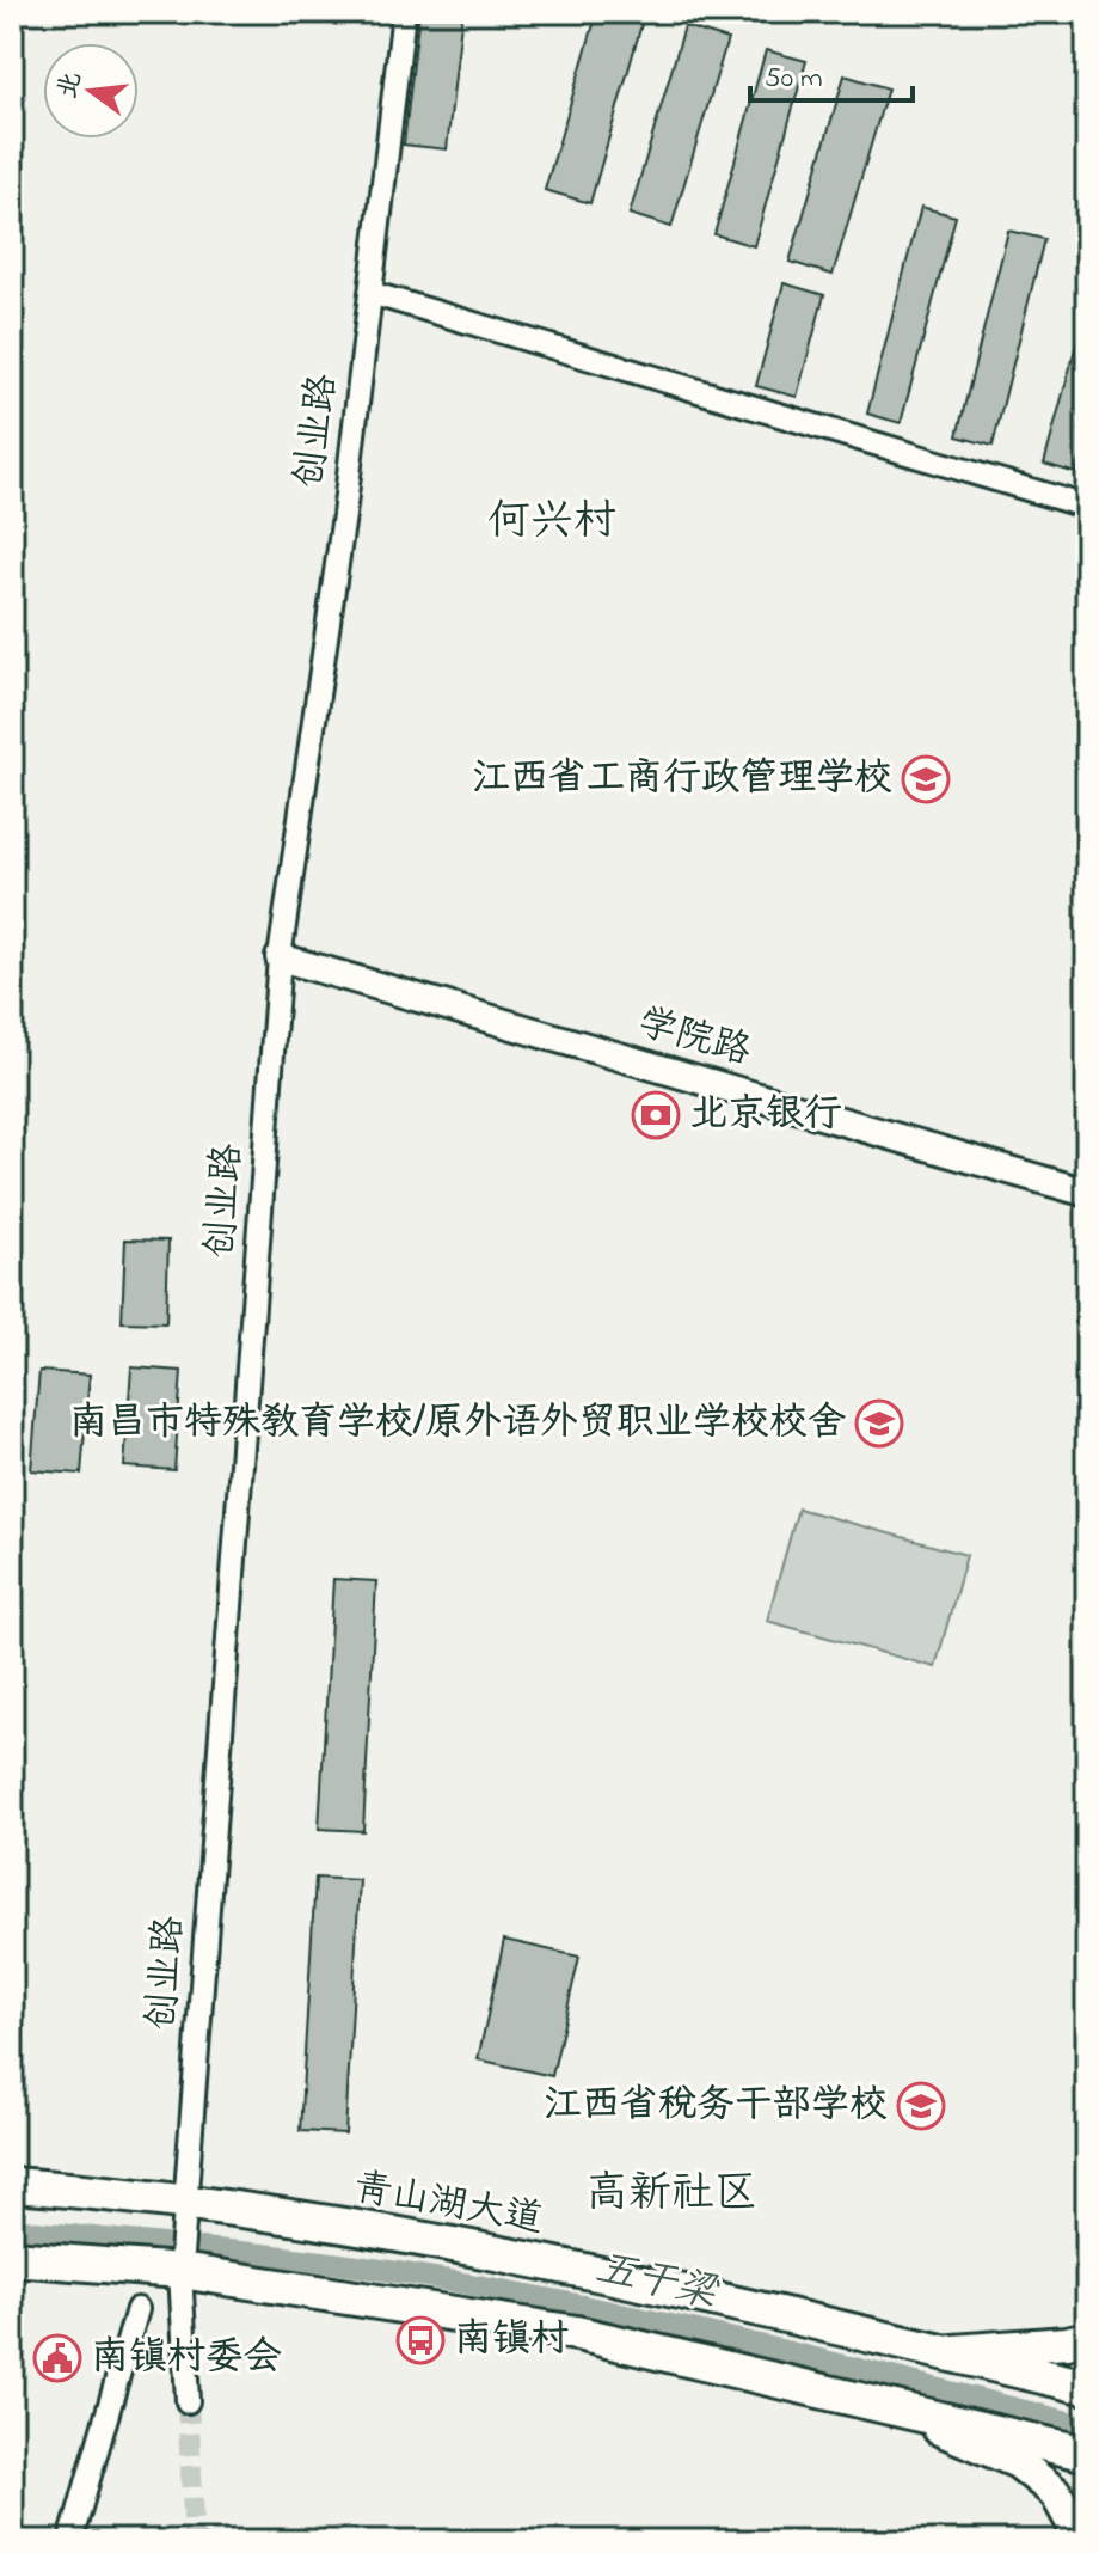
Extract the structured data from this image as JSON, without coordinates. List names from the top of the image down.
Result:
{
  "streets": {
    "main road": ["青山湖大道"],
    "street": ["创业路", "学院路"]
  },
  "crossings": [
    ["创业路", "学院路"],
    ["创业路", "青山湖大道"]
  ],
  "districts": ["何兴村", "高新社区"],
  "water": ["五干梁"],
  "places": {
    "school or university": ["江西省工商行政管理学校", "南昌市特殊教育学校/原外语外贸职业学校校舍", "江西省税务干部学校"],
    "bank": ["北京银行"],
    "bus stop": ["南镇村"],
    "public building": ["南镇村委会"]
  },
  "scale_bar": "50 m",
  "north": "left"
}
